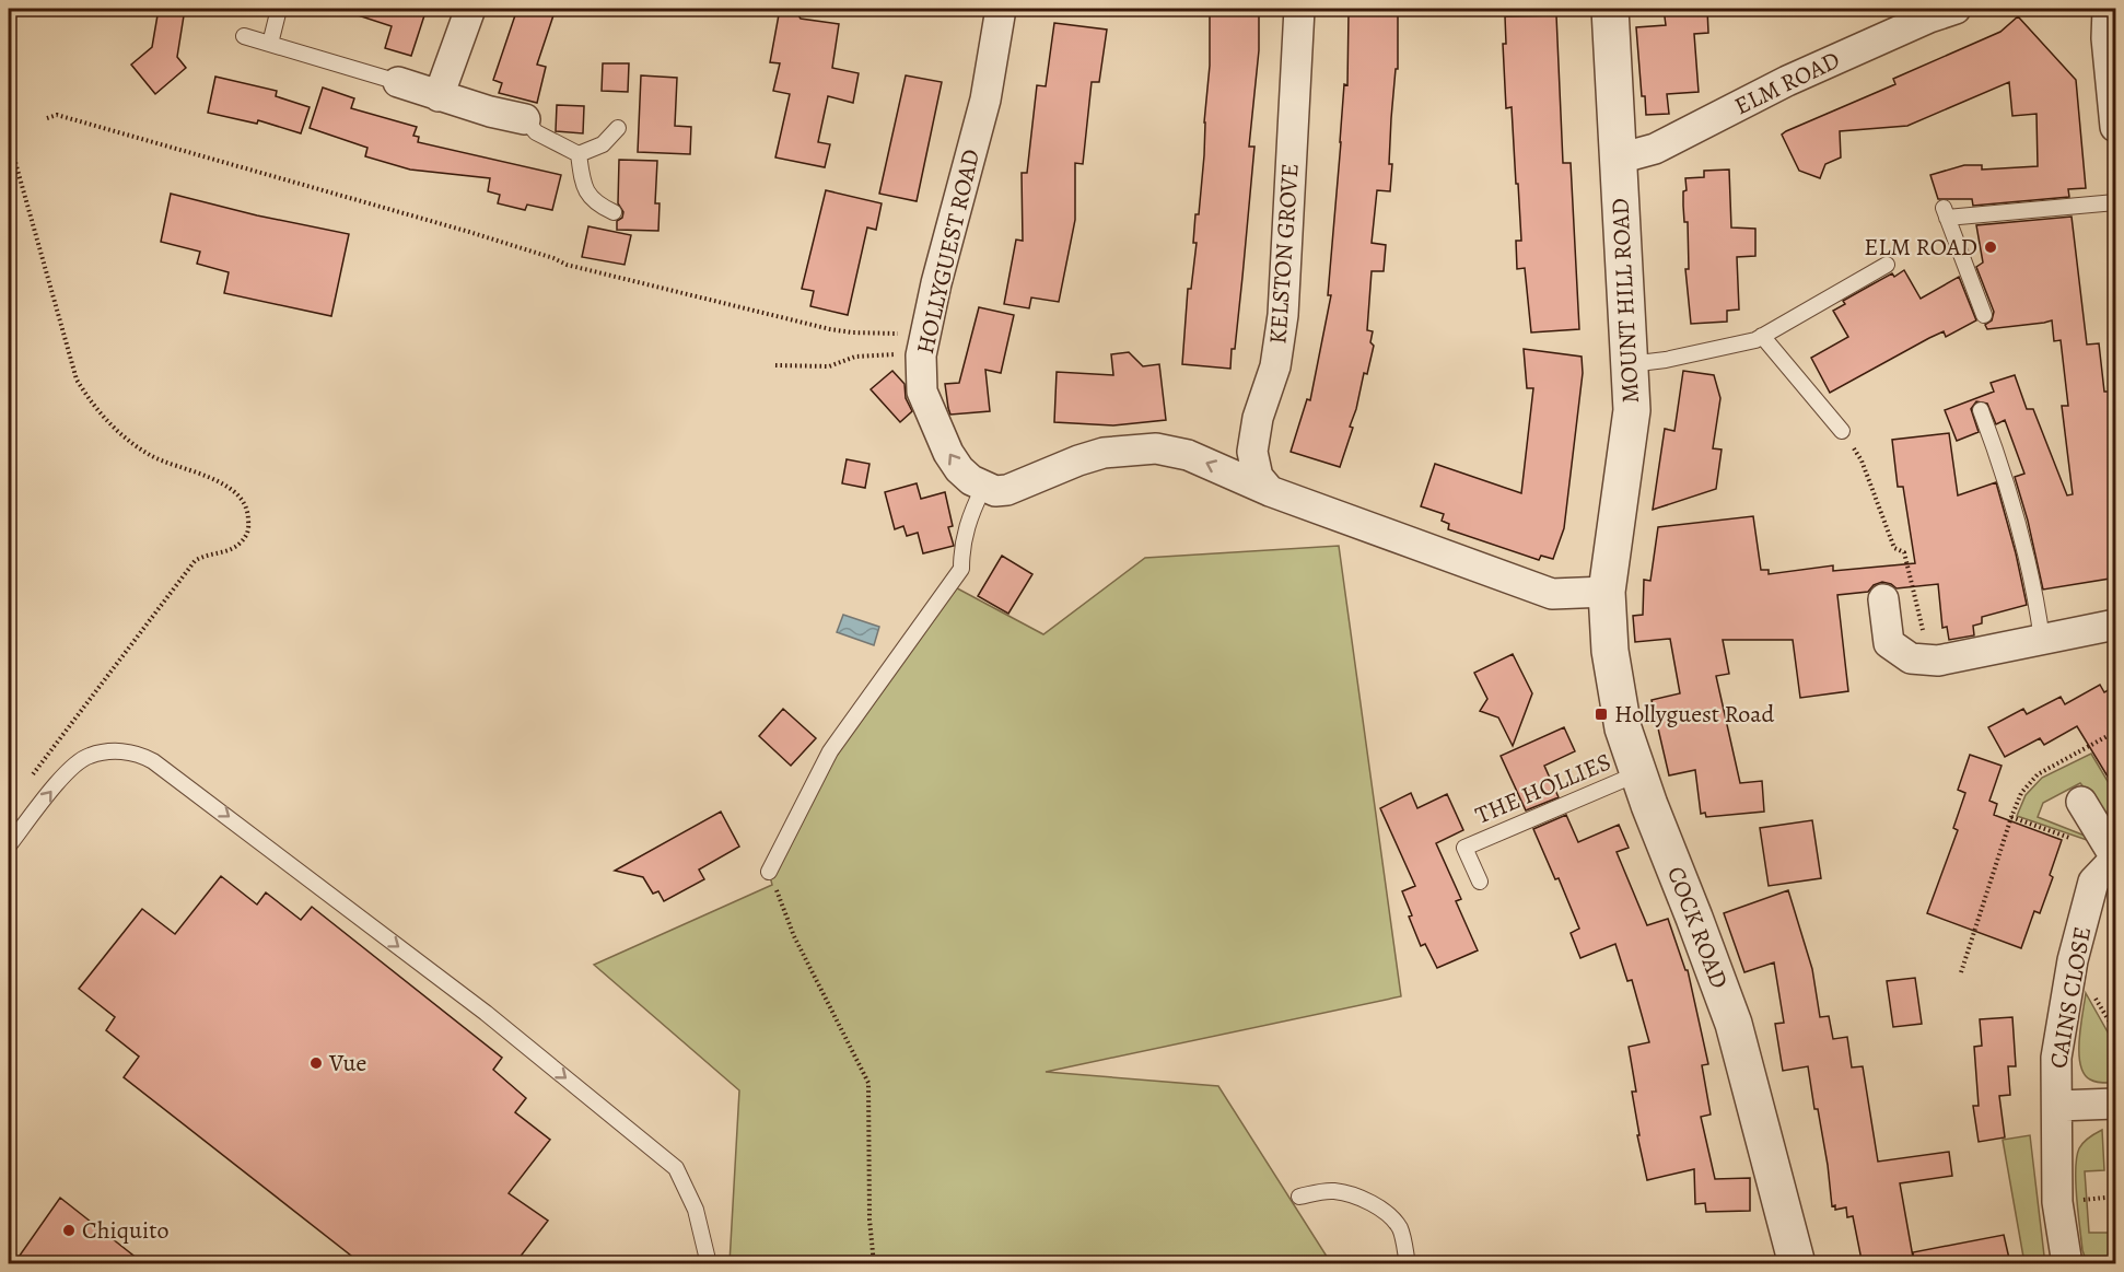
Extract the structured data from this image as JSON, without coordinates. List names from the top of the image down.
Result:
{
  "streets": {
    "street": [
      "ELM ROAD",
      "HOLLYGUEST ROAD",
      "KELSTON GROVE",
      "MOUNT HILL ROAD",
      "COCK ROAD",
      "CAINS CLOSE"
    ],
    "lane": ["THE HOLLIES"]
  },
  "crossings": [
    ["ELM ROAD", "MOUNT HILL ROAD"],
    ["MOUNT HILL ROAD", "COCK ROAD"],
    ["THE HOLLIES", "COCK ROAD"]
  ],
  "places": {
    "other": ["ELM ROAD", "Vue", "Chiquito"],
    "transit": ["Hollyguest Road"]
  }
}
